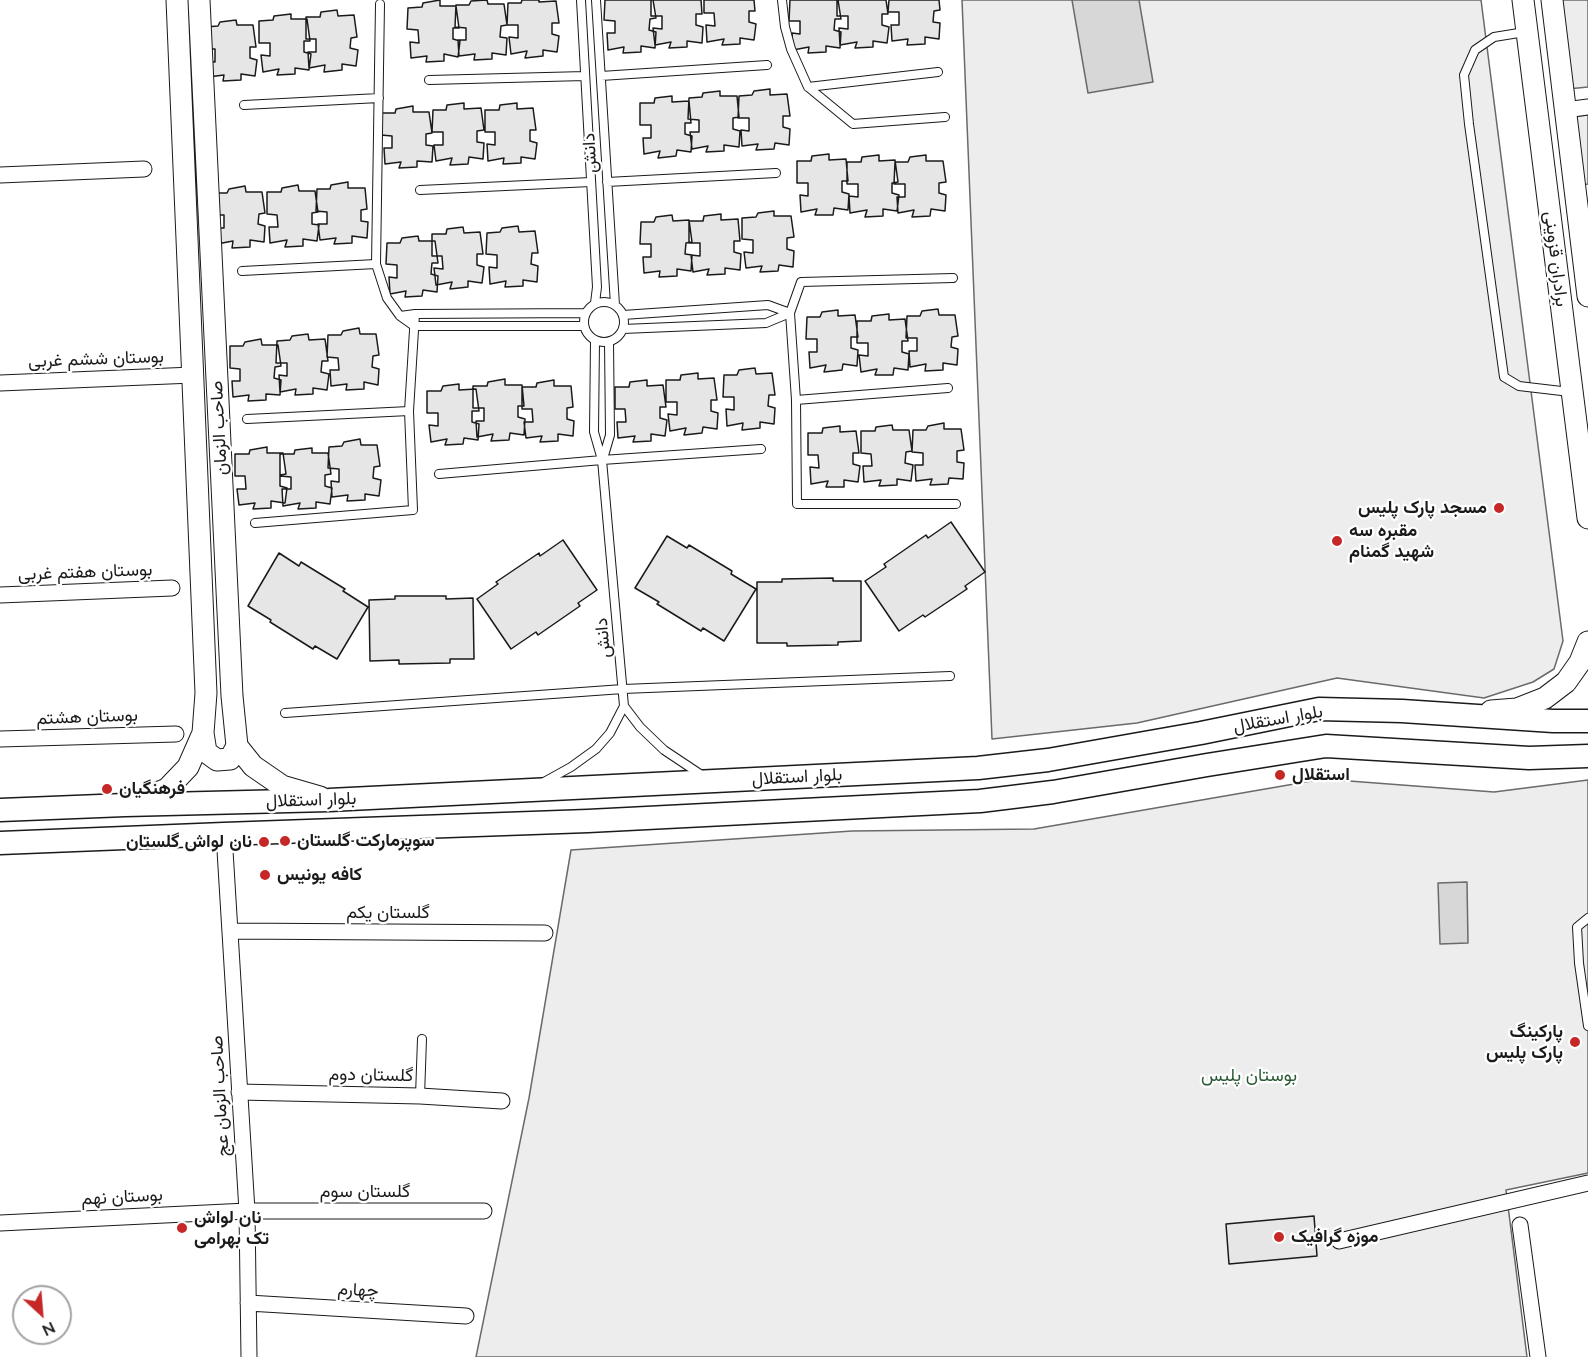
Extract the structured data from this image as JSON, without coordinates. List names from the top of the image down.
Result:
{
  "streets": {
    "main road": ["برادران قزوینی", "صاحب الزمان", "بلوار استقلال"],
    "street": [
      "بوستان ششم غربی",
      "بوستان هفتم غربی",
      "بوستان هشتم",
      "گلستان یکم",
      "گلستان دوم",
      "صاحب الزمان عج",
      "گلستان سوم",
      "بوستان نهم",
      "چهارم"
    ],
    "lane": ["دانش"]
  },
  "crossings": [
    ["بوستان ششم غربی", "صاحب الزمان"],
    ["صاحب الزمان", "بلوار استقلال"],
    ["بلوار استقلال", "صاحب الزمان عج"],
    ["گلستان یکم", "صاحب الزمان عج"],
    ["گلستان دوم", "صاحب الزمان عج"],
    ["صاحب الزمان عج", "گلستان سوم"],
    ["صاحب الزمان عج", "بوستان نهم"],
    ["صاحب الزمان عج", "چهارم"],
    ["گلستان سوم", "بوستان نهم"]
  ],
  "parks": ["بوستان پلیس"],
  "places": [
    "مسجد پارک پلیس",
    "مقبره سه شهید گمنام",
    "استقلال",
    "فرهنگیان",
    "سوپرمارکت گلستان",
    "نان لواش گلستان",
    "کافه یونیس",
    "پارکینگ پارک پلیس",
    "نان‌ لواش‌ تک‌ بهرامی",
    "موزه گرافیک"
  ],
  "north": "bottom right"
}
